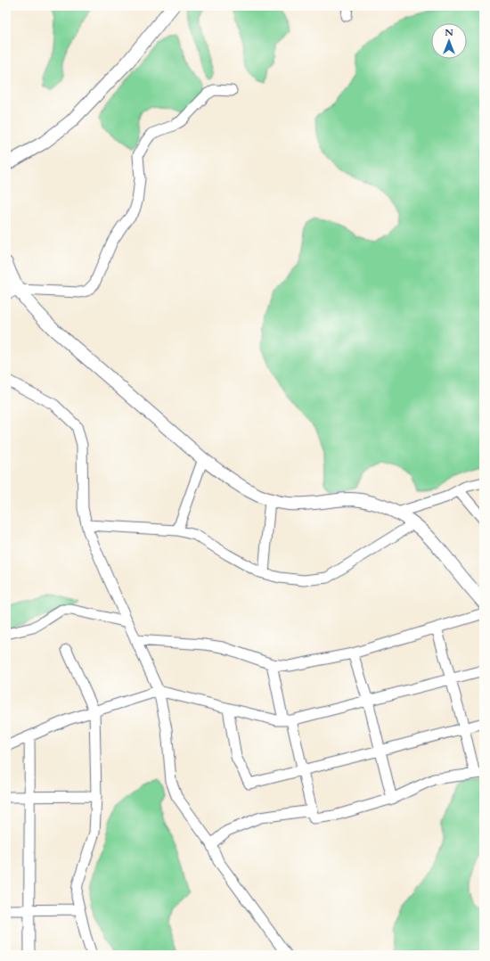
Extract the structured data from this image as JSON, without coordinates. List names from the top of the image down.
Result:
{
  "north": "top"
}
